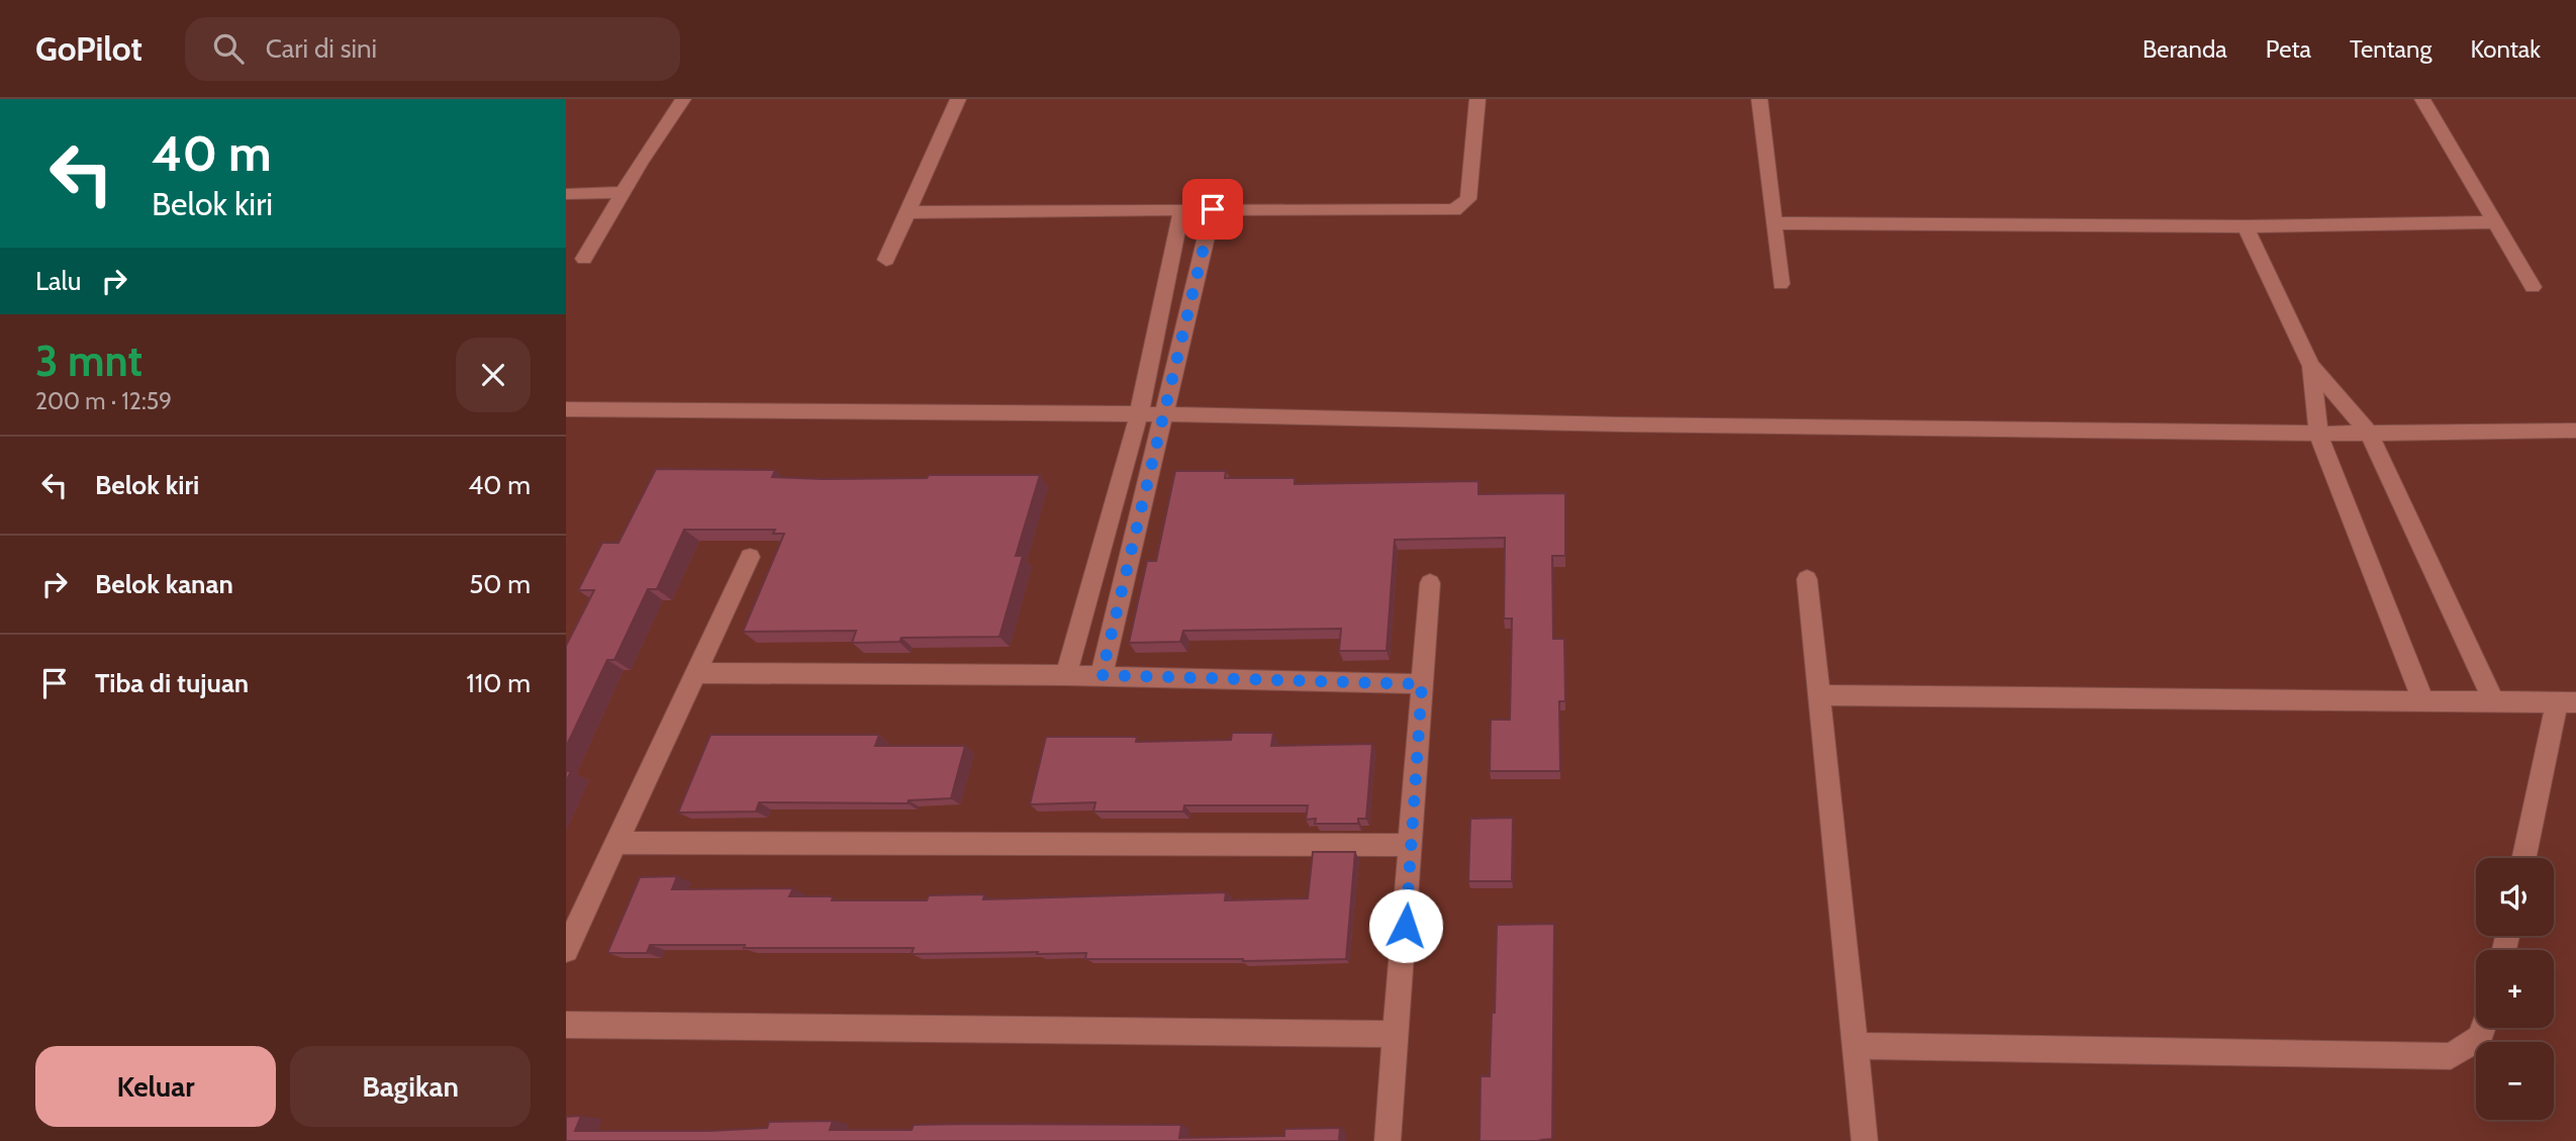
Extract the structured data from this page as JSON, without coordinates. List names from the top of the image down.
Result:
{
  "page": {
    "header": "GoPilot",
    "search": "Cari di sini",
    "nav": [
      "Beranda",
      "Peta",
      "Tentang",
      "Kontak"
    ],
    "turn": ["40 m", "Belok kiri"],
    "then": "Lalu",
    "heading": ["3 mnt", "200 m · 12:59"],
    "list": [
      {
        "name": "Belok kiri",
        "value": "40 m"
      },
      {
        "name": "Belok kanan",
        "value": "50 m"
      },
      {
        "name": "Tiba di tujuan",
        "value": "110 m"
      }
    ],
    "map_buttons": ["+", "−"],
    "buttons": ["Keluar", "Bagikan"]
  }
}
